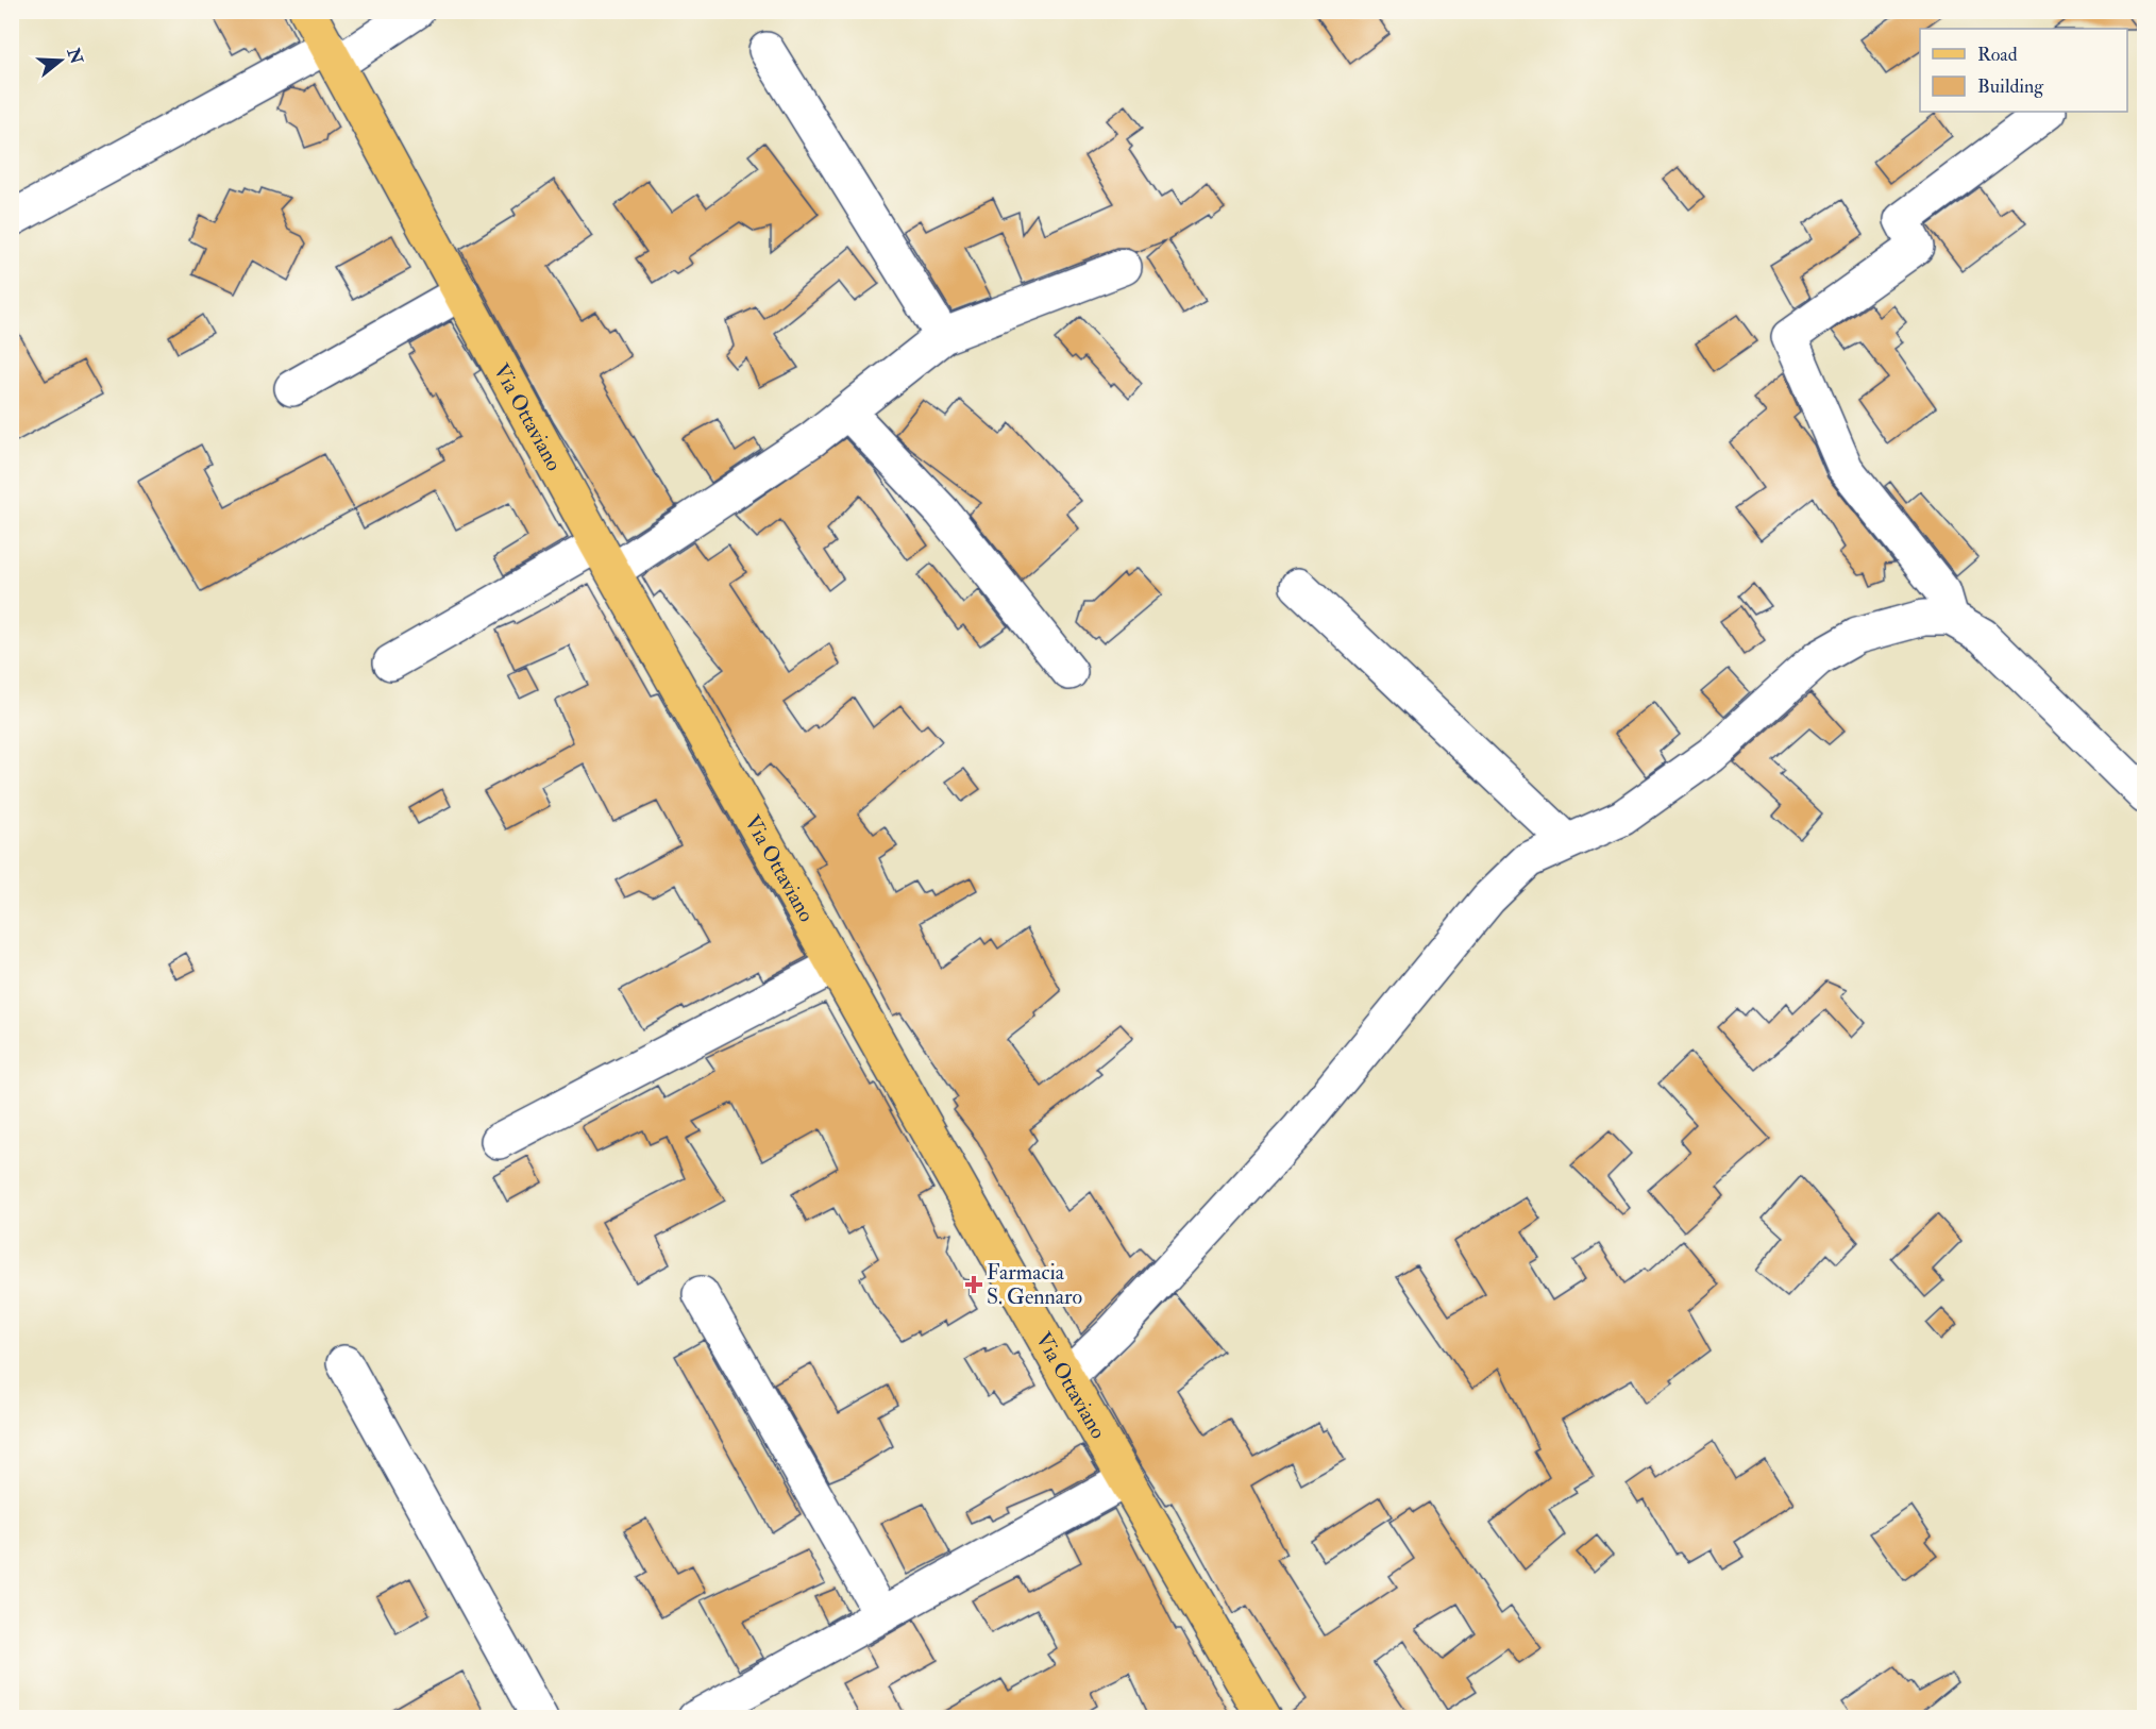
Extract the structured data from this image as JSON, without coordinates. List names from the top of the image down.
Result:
{
  "streets": {
    "main road": ["Via Ottaviano"]
  },
  "places": {
    "health": ["Farmacia S. Gennaro"]
  },
  "legend": ["Road", "Building"],
  "north": "right"
}
